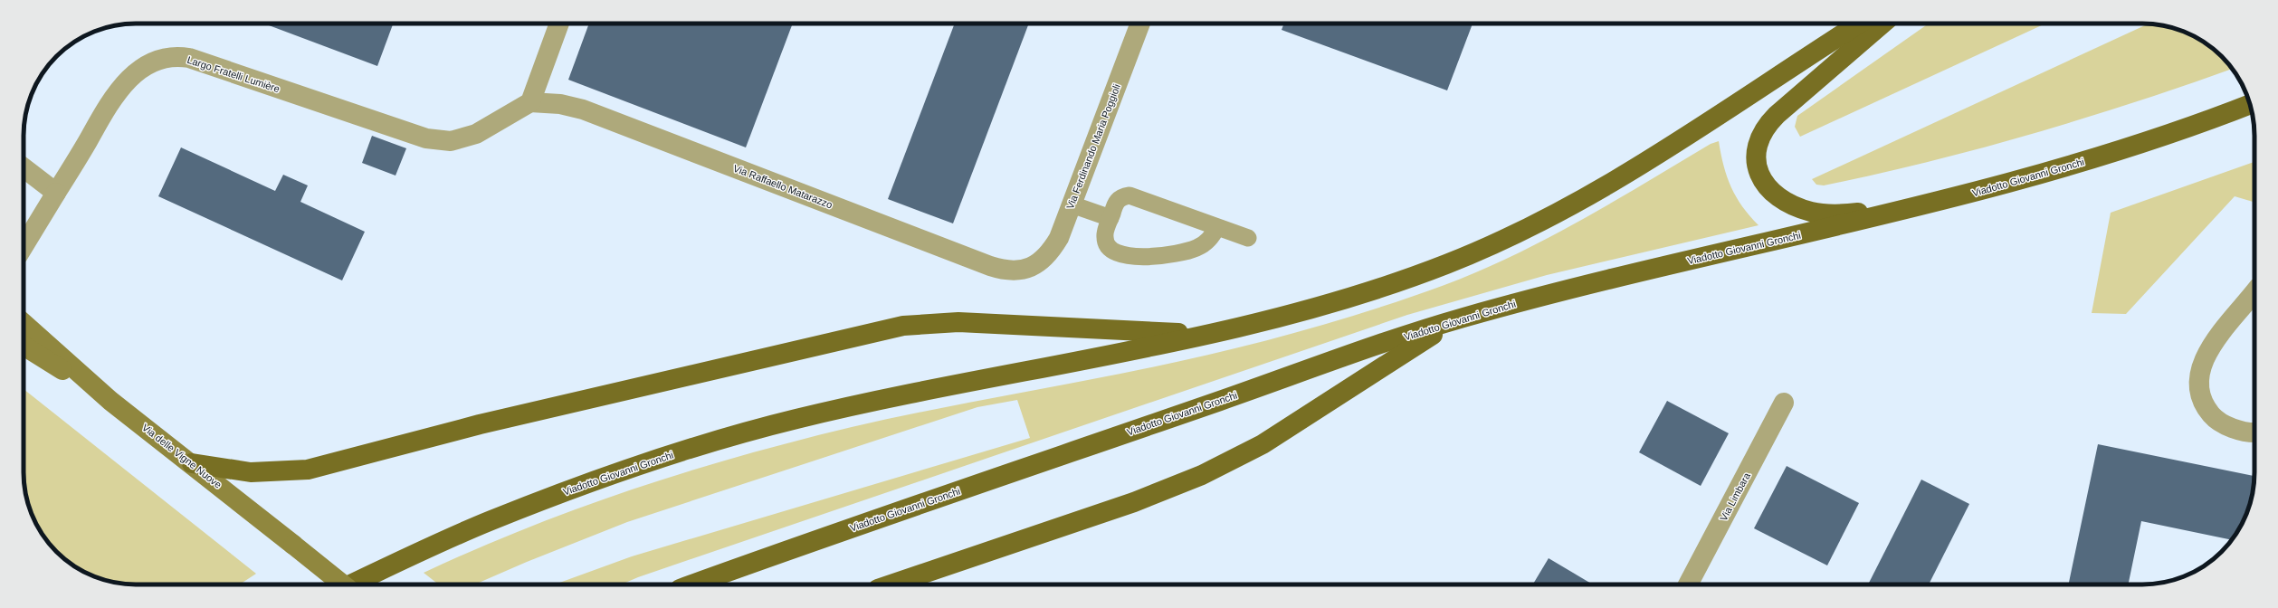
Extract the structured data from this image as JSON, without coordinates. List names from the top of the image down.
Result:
{
  "streets": {
    "main road": ["Viadotto Giovanni Gronchi", "Via delle Vigne Nuove"],
    "street": [
      "Largo Fratelli Lumière",
      "Via Ferdinando Maria Poggioli",
      "Via Raffaello Matarazzo",
      "Via Limbara"
    ]
  },
  "crossings": [
    ["Largo Fratelli Lumière", "Via Raffaello Matarazzo"],
    ["Via Ferdinando Maria Poggioli", "Via Raffaello Matarazzo"]
  ]
}
